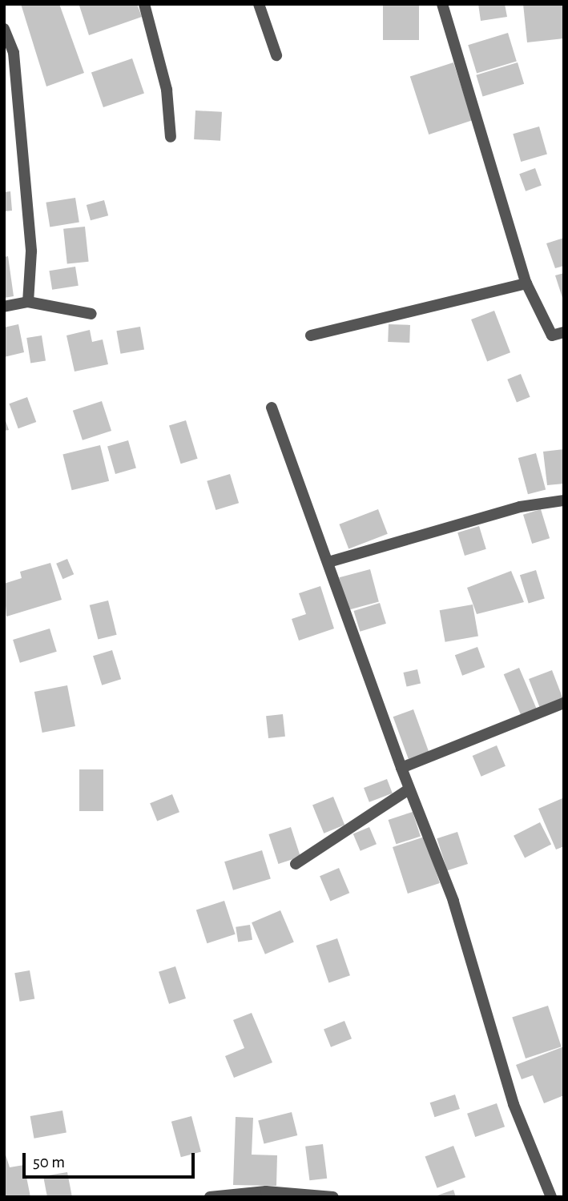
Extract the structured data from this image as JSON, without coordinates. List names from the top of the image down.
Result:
{
  "scale_bar": "50 m"
}
